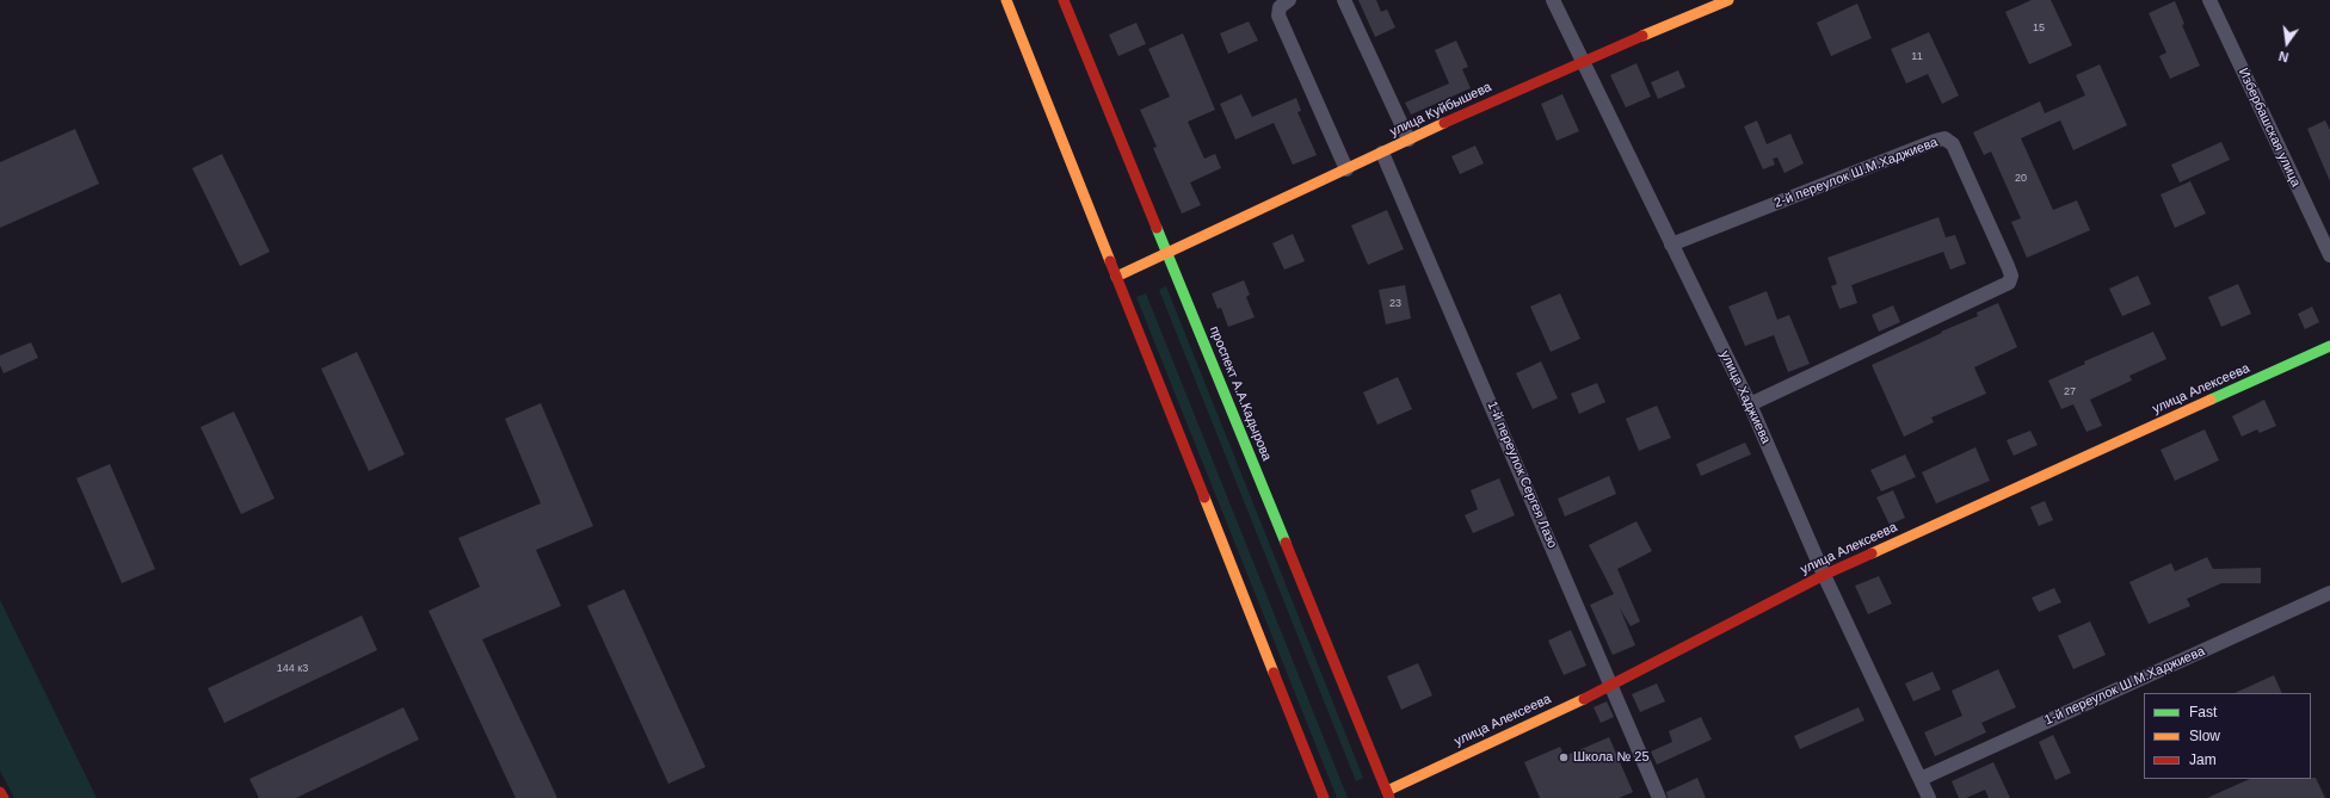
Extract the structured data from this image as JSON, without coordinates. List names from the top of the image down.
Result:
{
  "streets": {
    "street": [
      "улица Куйбышева",
      "Избербашская улица",
      "2-й переулок Ш.М.Хаджиева",
      "улица Алексеева",
      "проспект А.А.Кадырова",
      "улица Хаджиева",
      "1-й переулок Сергея Лазо",
      "1-й переулок Ш.М.Хаджиева"
    ]
  },
  "crossings": [
    ["улица Куйбышева", "проспект А.А.Кадырова"],
    ["улица Куйбышева", "улица Хаджиева"],
    ["улица Куйбышева", "1-й переулок Сергея Лазо"],
    ["2-й переулок Ш.М.Хаджиева", "улица Хаджиева"],
    ["улица Алексеева", "проспект А.А.Кадырова"],
    ["улица Алексеева", "улица Хаджиева"],
    ["улица Алексеева", "1-й переулок Сергея Лазо"],
    ["улица Хаджиева", "1-й переулок Ш.М.Хаджиева"]
  ],
  "places": ["Школа № 25"],
  "house_numbers": [
    "15",
    "11",
    "20",
    "23",
    "27",
    "144 к3"
  ],
  "legend": ["Fast", "Slow", "Jam"],
  "north": "bottom"
}
